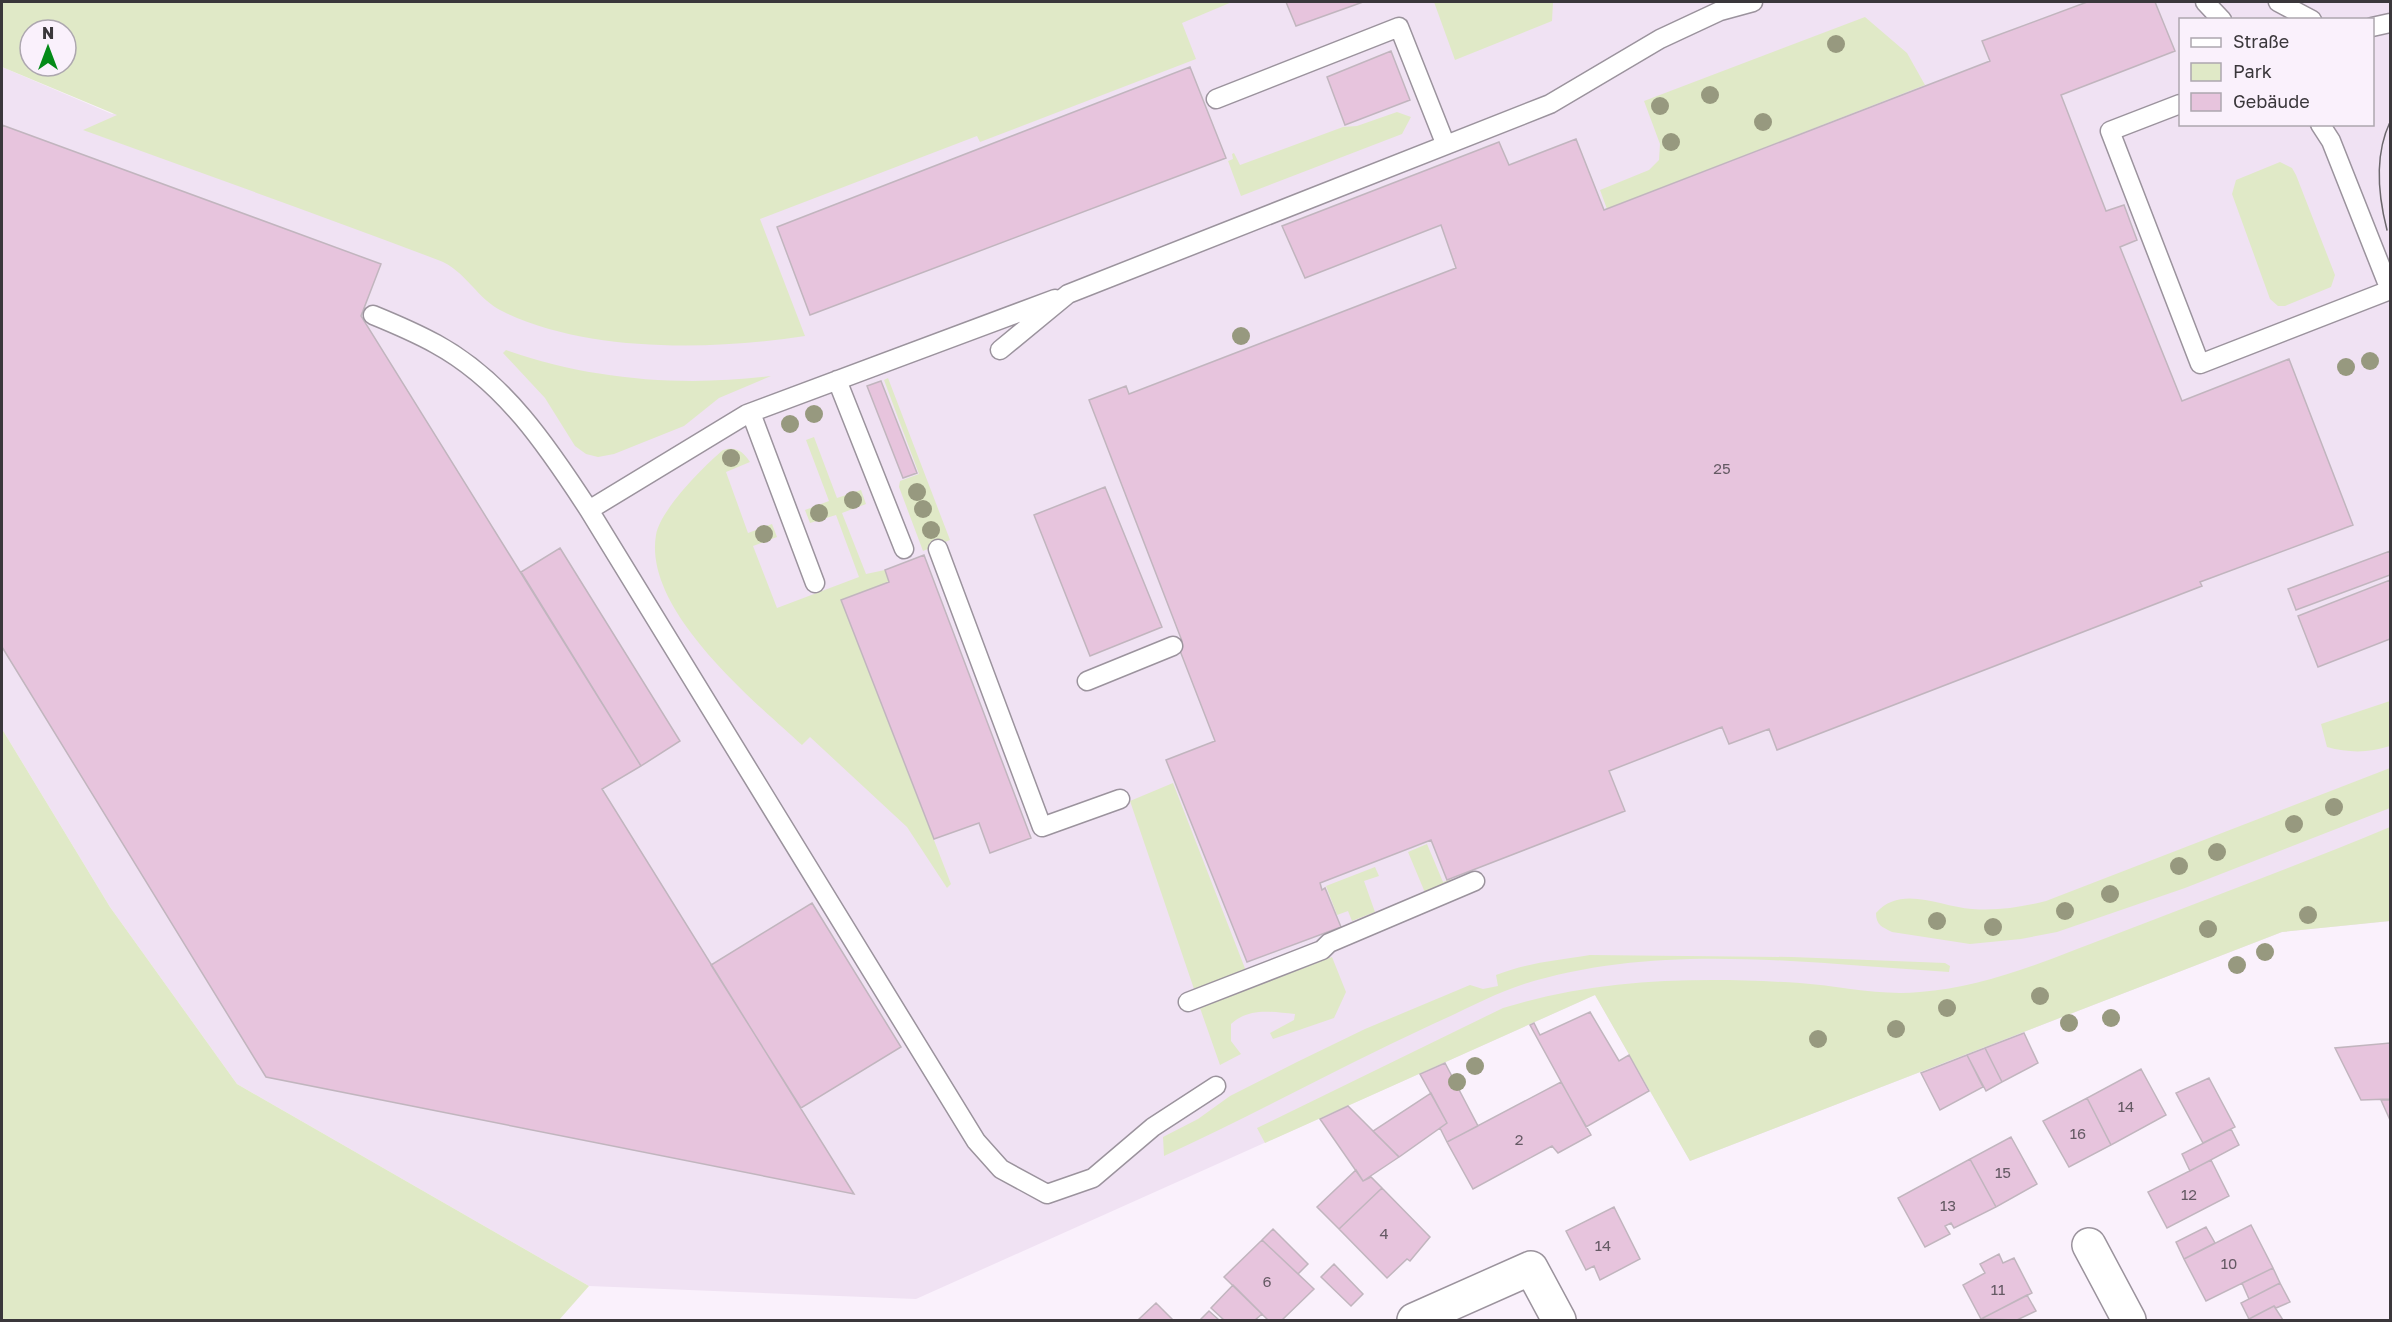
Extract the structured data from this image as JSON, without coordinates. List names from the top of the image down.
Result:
{
  "house_numbers": [
    "25",
    "14",
    "16",
    "2",
    "15",
    "12",
    "13",
    "4",
    "14",
    "10",
    "6",
    "11"
  ],
  "legend": ["Straße", "Park", "Gebäude"],
  "north": "top"
}
